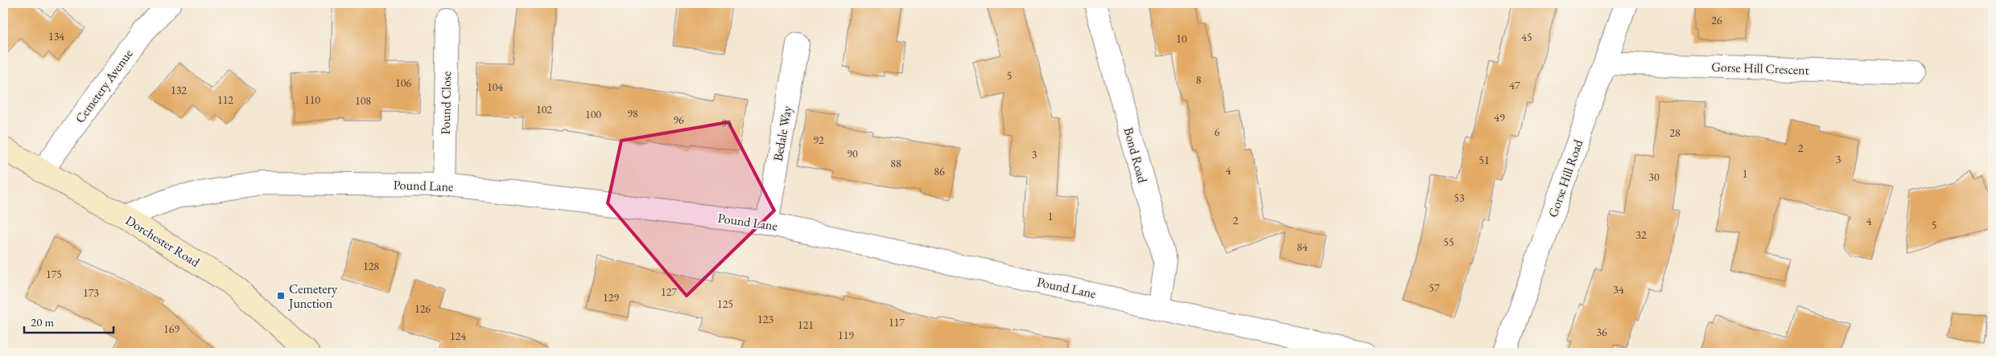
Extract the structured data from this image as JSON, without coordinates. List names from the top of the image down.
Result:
{
  "streets": {
    "street": [
      "Gorse Hill Crescent",
      "Cemetery Avenue",
      "Pound Close",
      "Bedale Way",
      "Bond Road",
      "Gorse Hill Road",
      "Pound Lane",
      "Dorchester Road"
    ]
  },
  "crossings": [
    ["Gorse Hill Crescent", "Gorse Hill Road"],
    ["Cemetery Avenue", "Dorchester Road"],
    ["Pound Close", "Pound Lane"],
    ["Bedale Way", "Pound Lane"],
    ["Bond Road", "Pound Lane"],
    ["Pound Lane", "Dorchester Road"]
  ],
  "places": {
    "transit": ["Cemetery Junction"]
  },
  "house_numbers": [
    "26",
    "134",
    "45",
    "10",
    "5",
    "8",
    "106",
    "47",
    "104",
    "132",
    "112",
    "110",
    "108",
    "102",
    "98",
    "100",
    "49",
    "96",
    "94",
    "6",
    "28",
    "92",
    "2",
    "90",
    "3",
    "3",
    "51",
    "88",
    "4",
    "86",
    "1",
    "30",
    "53",
    "1",
    "2",
    "4",
    "5",
    "32",
    "55",
    "84",
    "128",
    "175",
    "57",
    "34",
    "127",
    "173",
    "129",
    "125",
    "126",
    "123",
    "117",
    "121",
    "169",
    "36",
    "119",
    "124"
  ],
  "scale_bar": "20 m"
}
